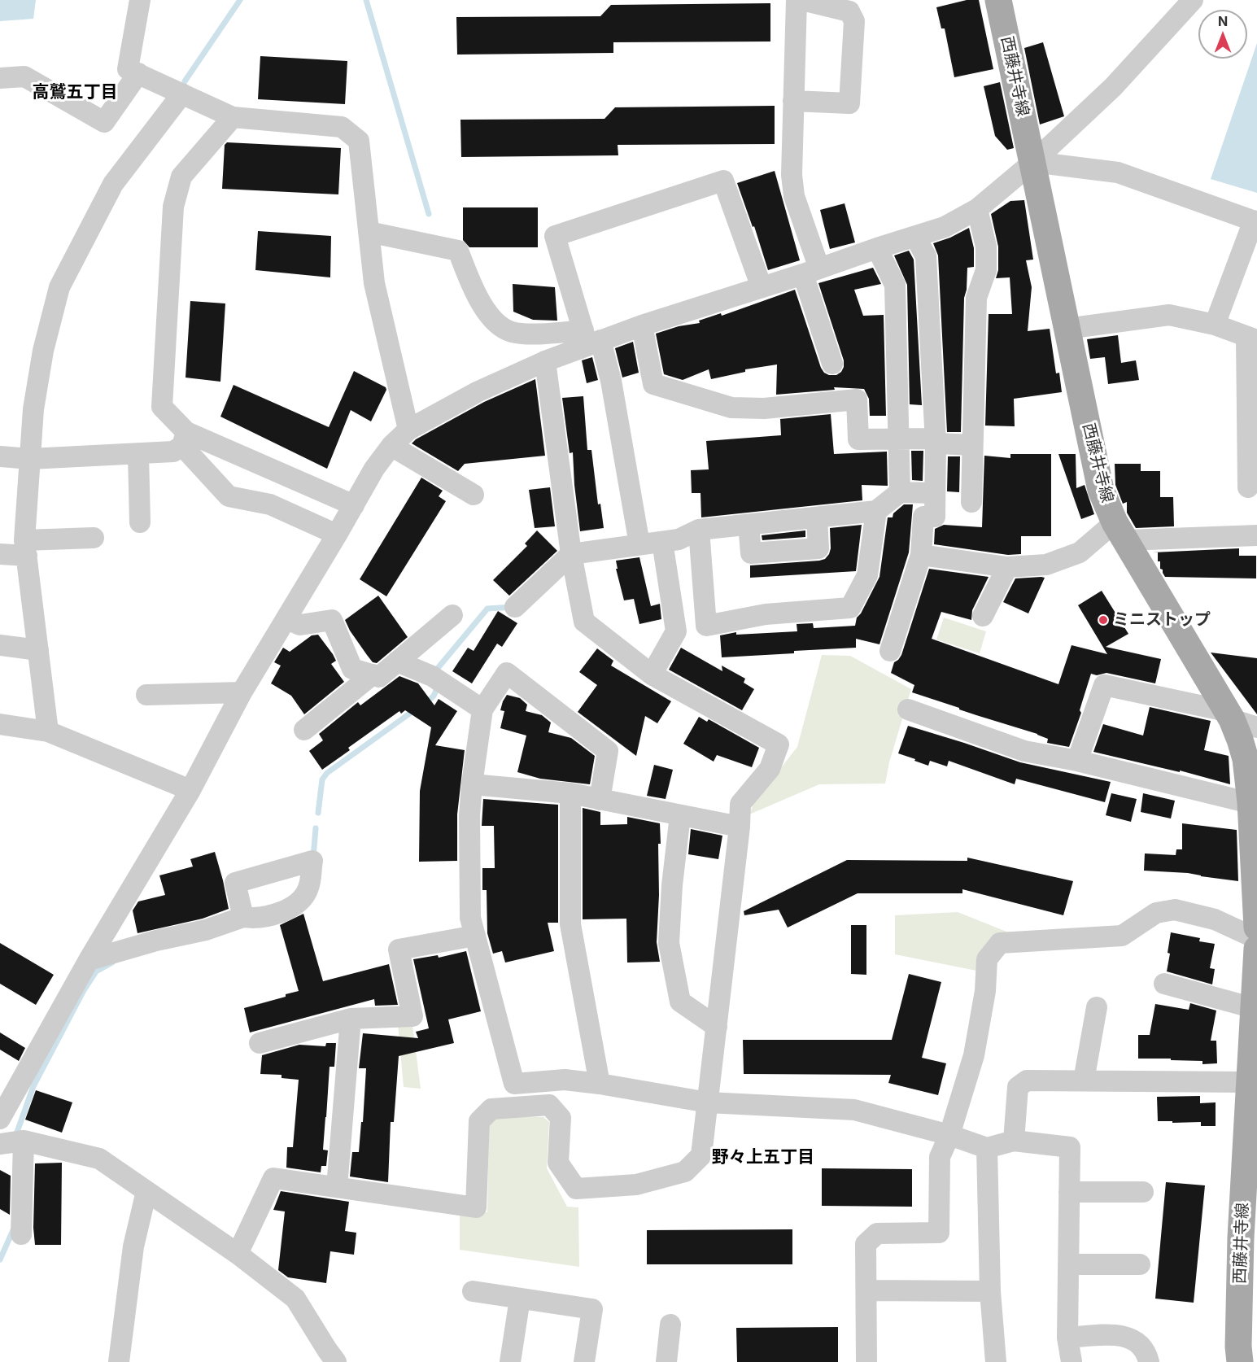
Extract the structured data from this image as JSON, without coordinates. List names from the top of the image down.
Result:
{
  "streets": {
    "main road": ["西藤井寺線"]
  },
  "districts": ["高鷲五丁目", "野々上五丁目"],
  "places": ["ミニストップ"],
  "north": "top"
}
